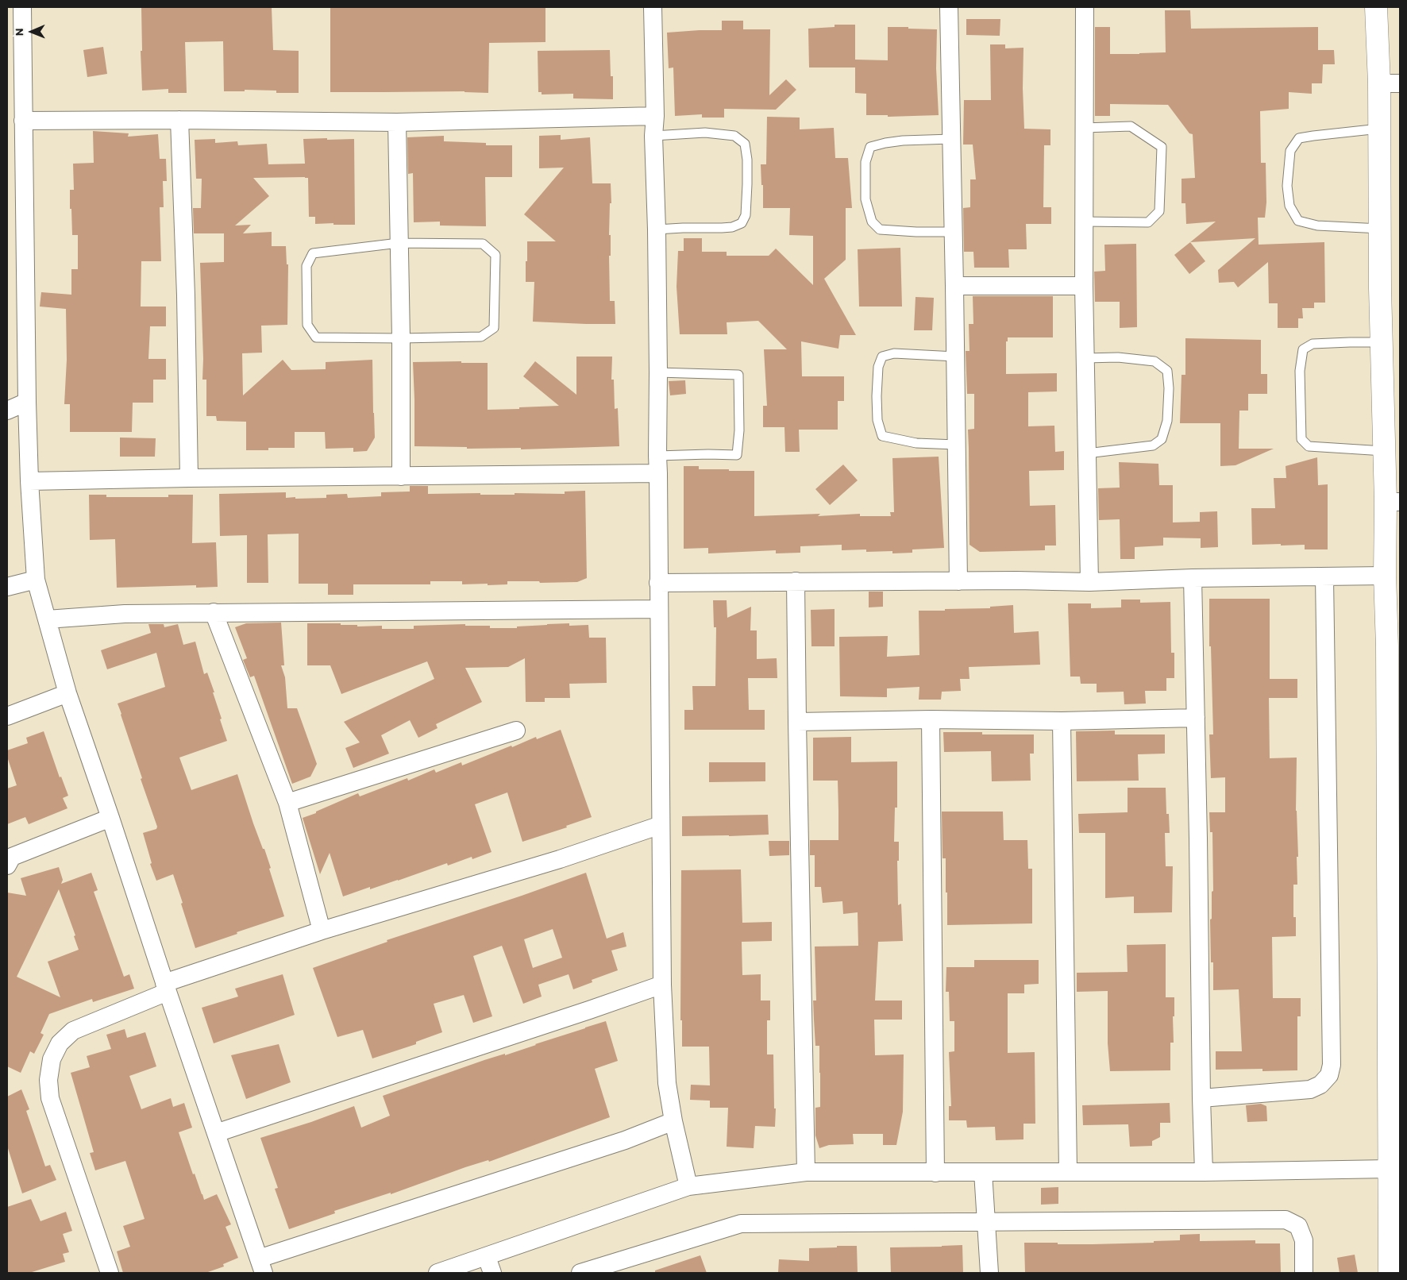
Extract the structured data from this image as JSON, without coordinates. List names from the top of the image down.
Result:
{
  "north": "left"
}
